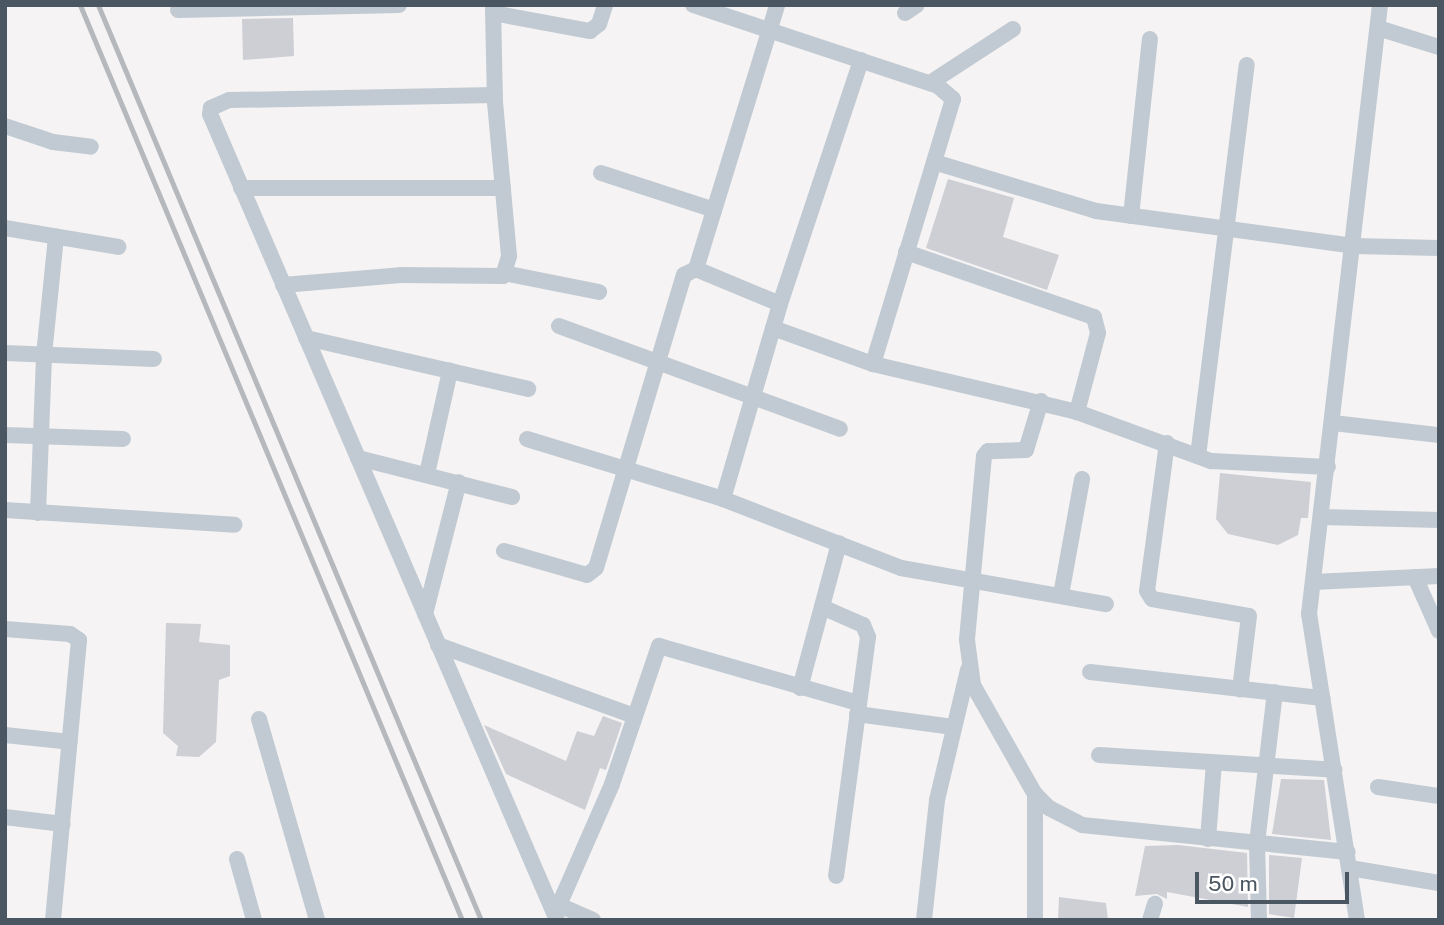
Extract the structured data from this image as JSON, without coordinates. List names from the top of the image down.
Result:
{
  "scale_bar": "50 m"
}
